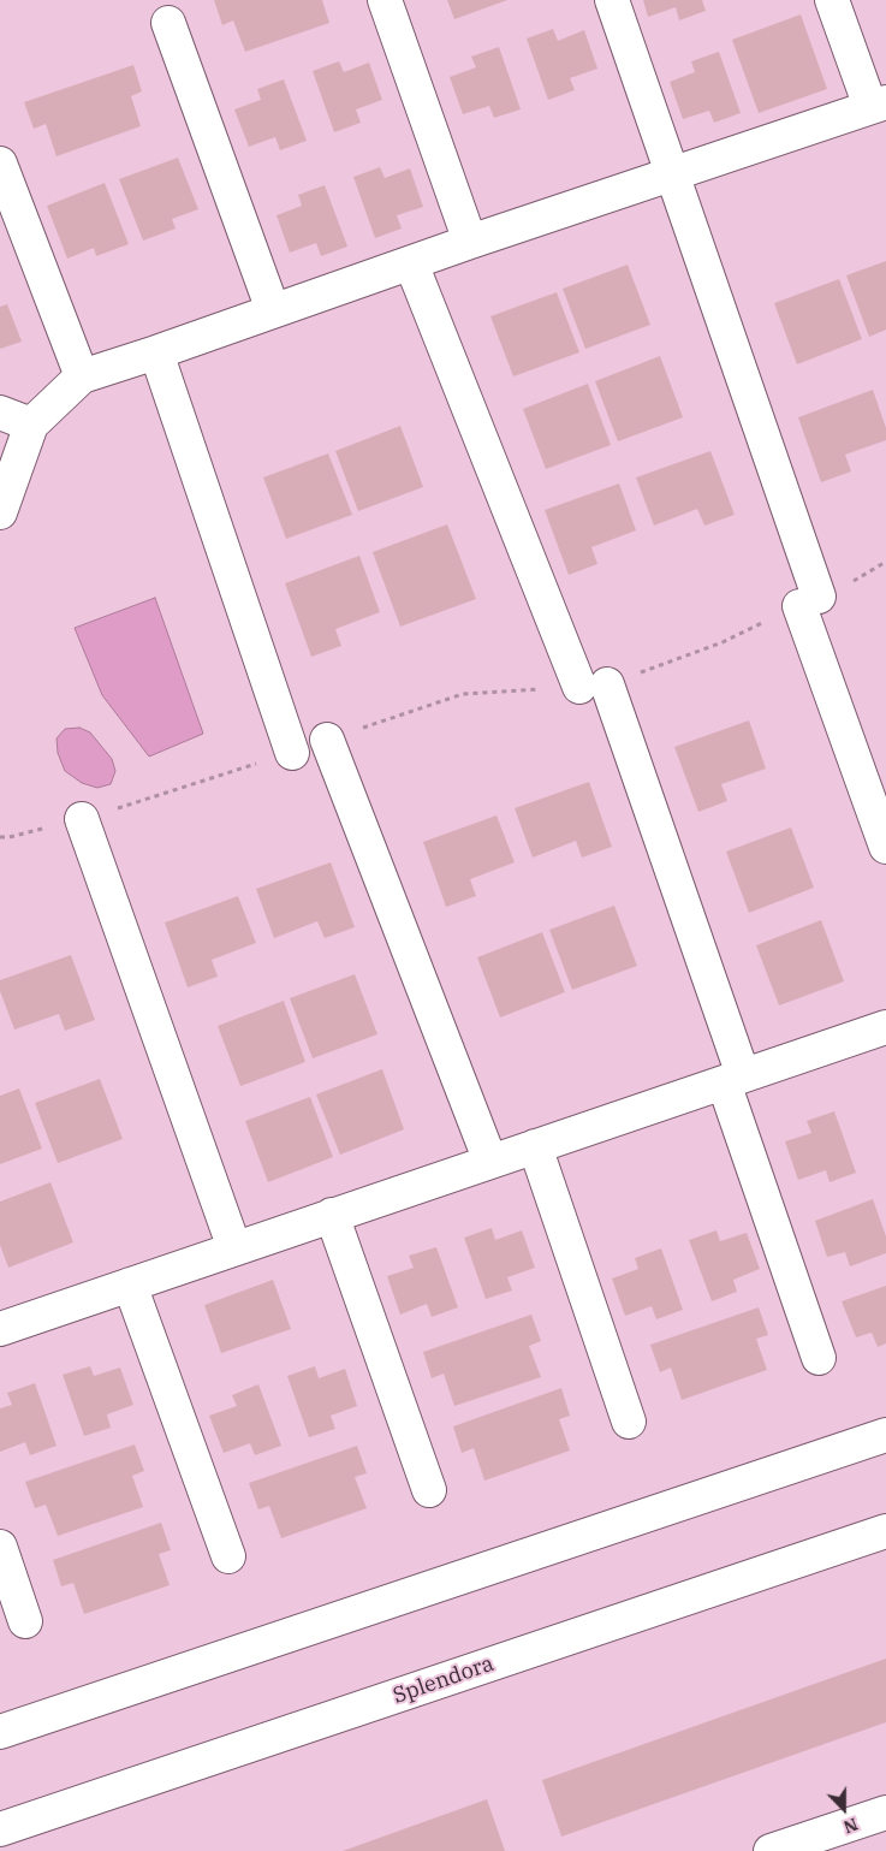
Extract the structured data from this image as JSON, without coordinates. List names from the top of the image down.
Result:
{
  "streets": {
    "street": ["Splendora"]
  },
  "north": "bottom"
}
